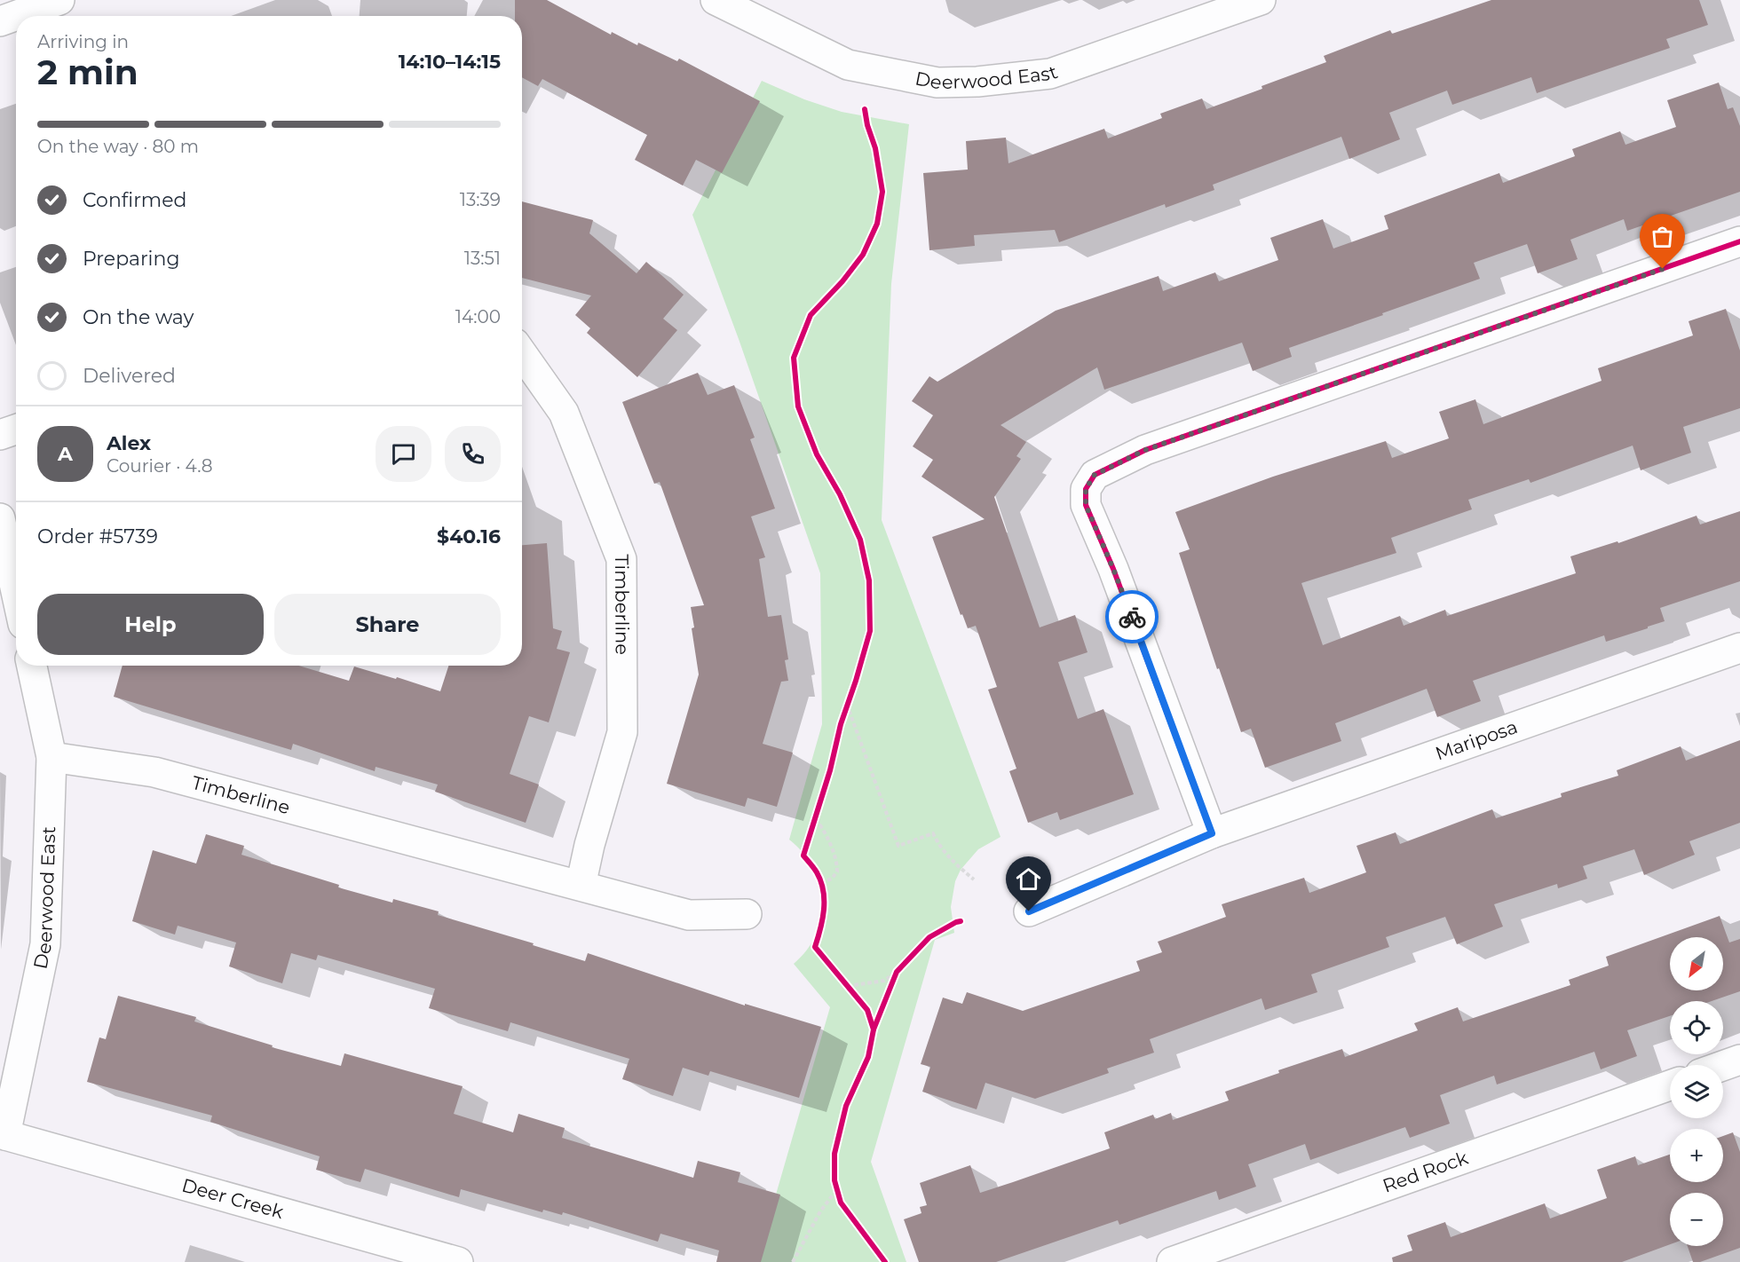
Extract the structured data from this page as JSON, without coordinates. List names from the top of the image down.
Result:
{
  "streets": {
    "street": [
      "Deerwood East",
      "Timberline",
      "Mariposa",
      "Red Rock",
      "Deer Creek"
    ]
  },
  "crossings": [
    ["Deerwood East", "Timberline"],
    ["Deerwood East", "Deer Creek"]
  ],
  "north": "bottom left",
  "page": {
    "heading": ["2 min", "Arriving in", "14:10–14:15"],
    "panel": [
      "Alex",
      "Courier · 4.8",
      "Order #5739",
      "$40.16"
    ],
    "bar": "On the way · 80 m",
    "list": [
      ["Confirmed", "13:39"],
      ["Preparing", "13:51"],
      ["On the way", "14:00"],
      "Delivered"
    ],
    "round": "A",
    "buttons": ["Help", "Share"],
    "map_buttons": ["+", "−"]
  }
}
